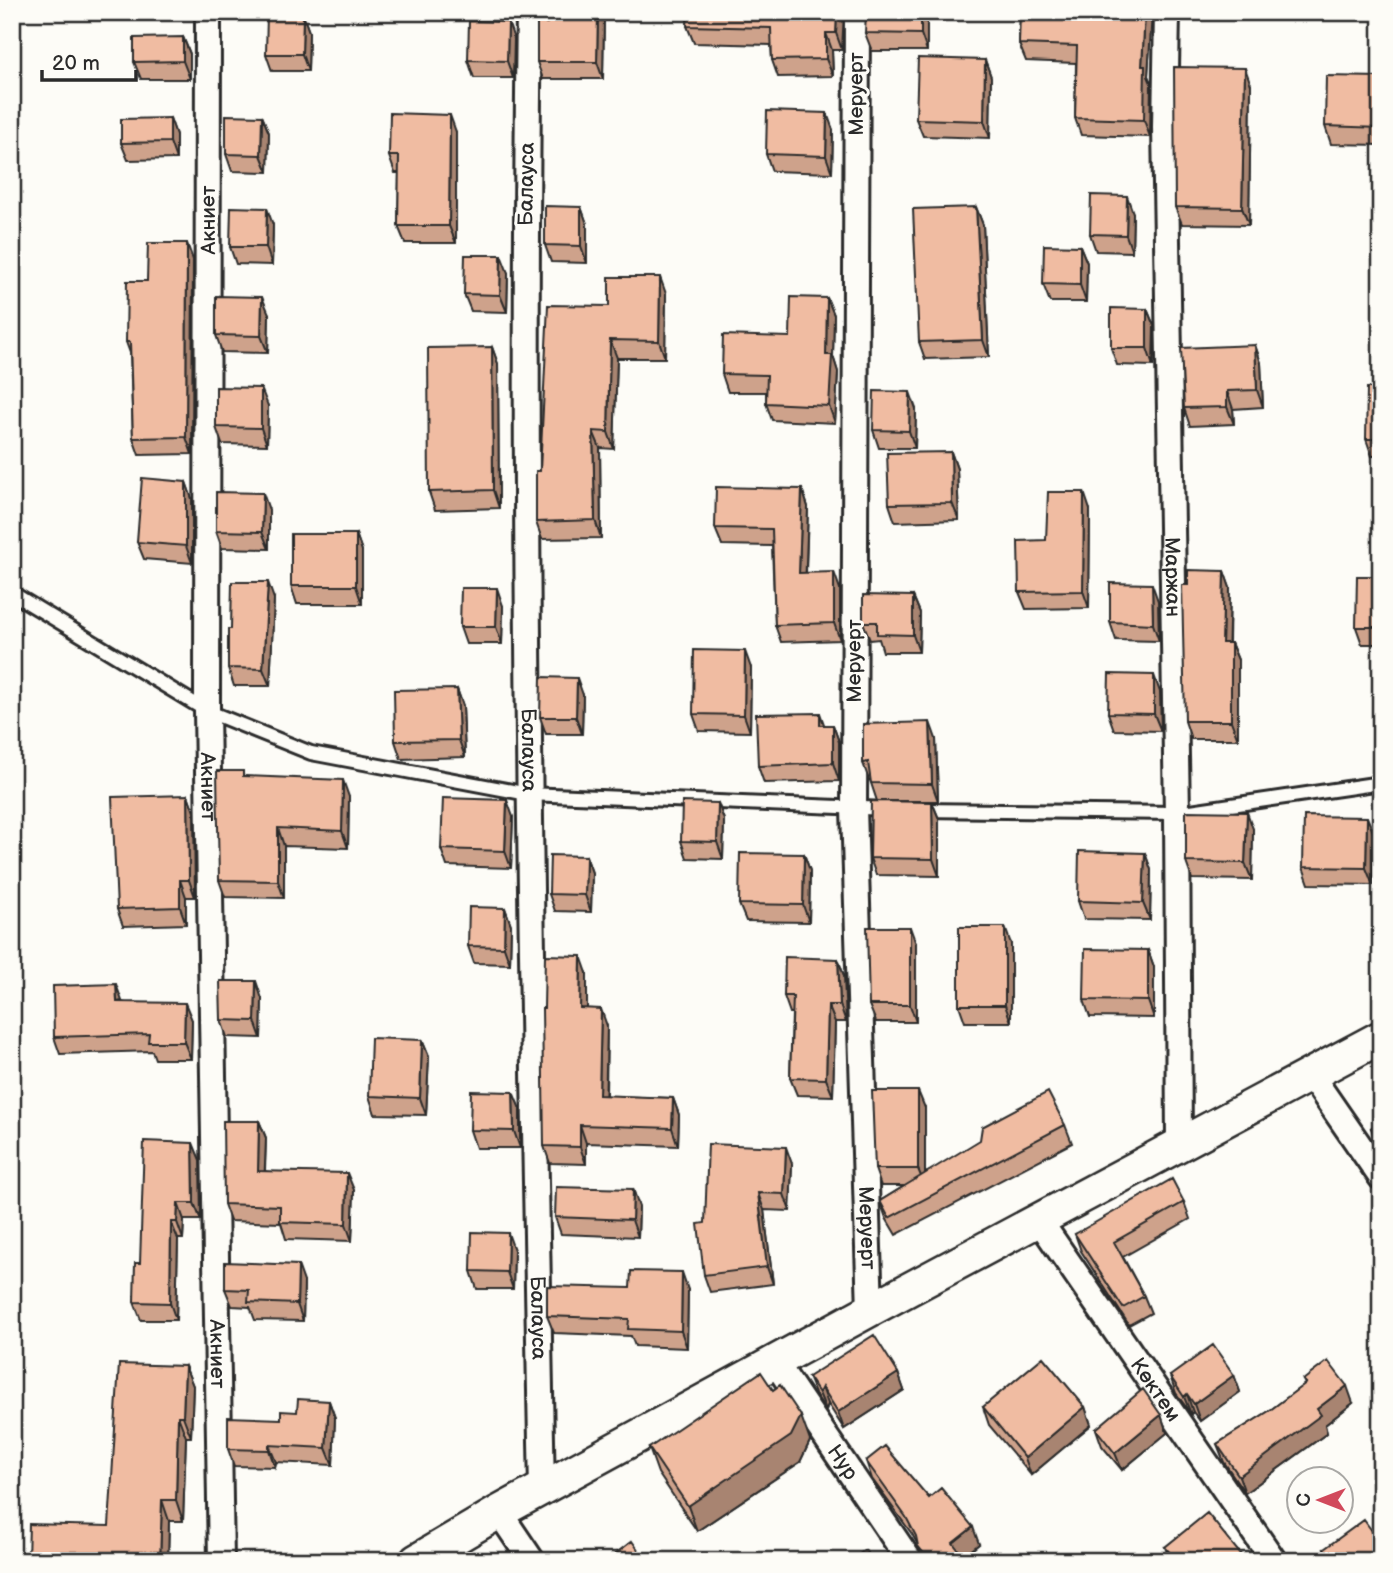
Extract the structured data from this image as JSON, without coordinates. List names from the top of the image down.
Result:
{
  "streets": {
    "street": [
      "Меруерт",
      "Балауса",
      "Акниет",
      "Маржан",
      "Көктем",
      "Нур"
    ]
  },
  "scale_bar": "20 m",
  "north": "left"
}
